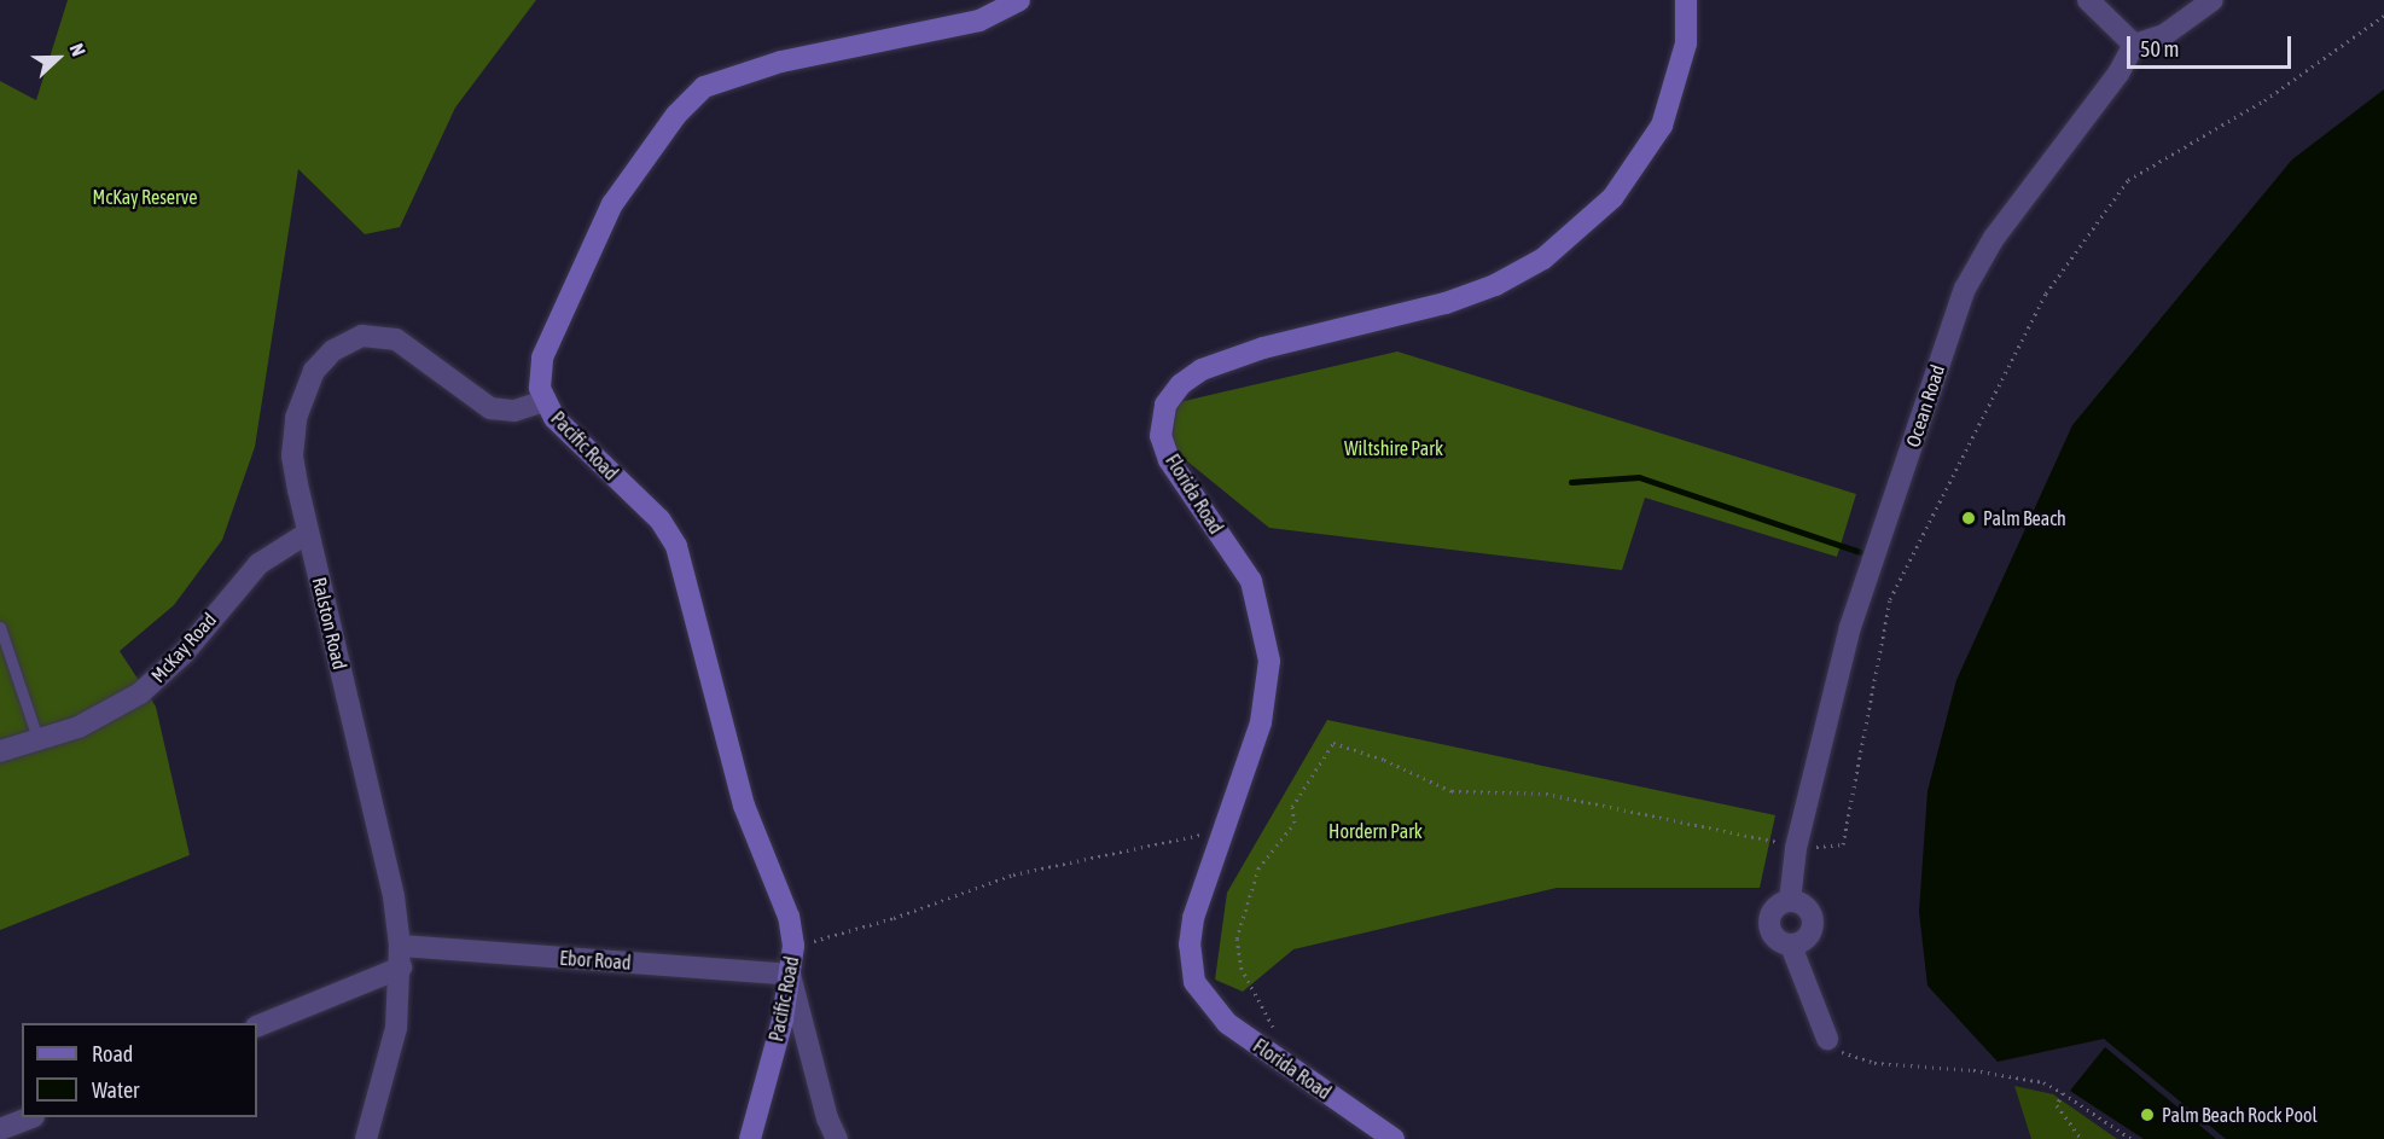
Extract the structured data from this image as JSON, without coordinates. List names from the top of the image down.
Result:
{
  "streets": {
    "main road": ["Pacific Road", "Florida Road"],
    "street": [
      "Ocean Road",
      "Ralston Road",
      "McKay Road",
      "Ebor Road"
    ]
  },
  "crossings": [
    ["Pacific Road", "Ralston Road"],
    ["Pacific Road", "Ebor Road"],
    ["Ralston Road", "McKay Road"],
    ["Ralston Road", "Ebor Road"]
  ],
  "parks": ["McKay Reserve", "Wiltshire Park", "Hordern Park"],
  "places": ["Palm Beach", "Palm Beach Rock Pool"],
  "legend": ["Road", "Water"],
  "scale_bar": "50 m",
  "north": "right"
}
